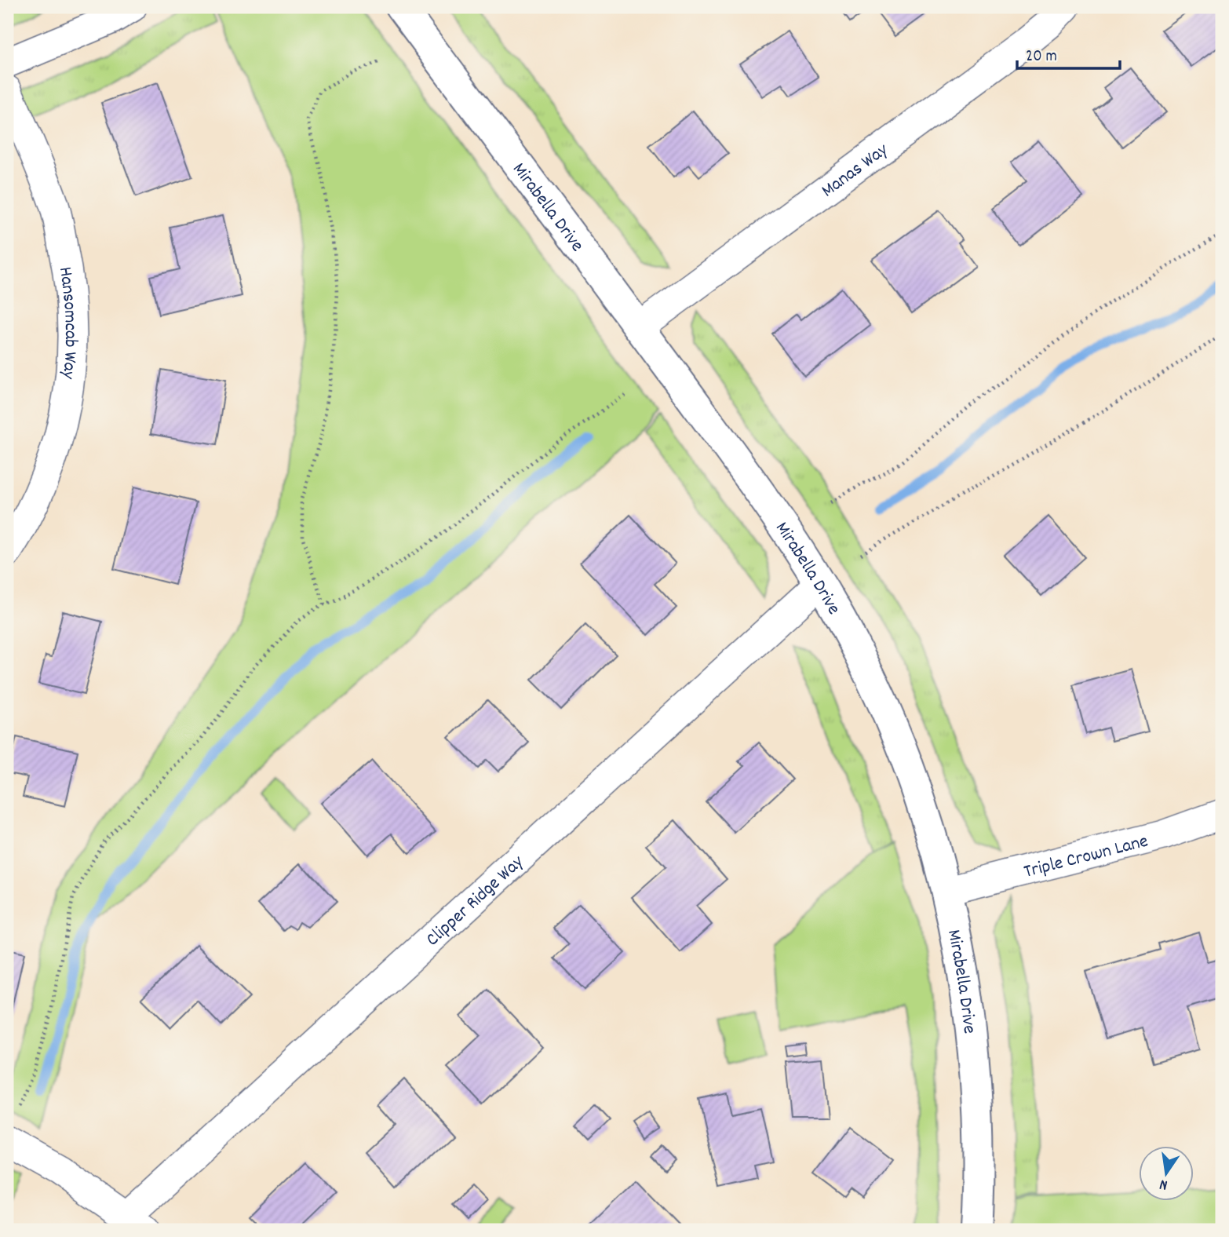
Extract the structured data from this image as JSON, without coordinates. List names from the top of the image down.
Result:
{
  "streets": {
    "street": [
      "Manas Way",
      "Mirabella Drive",
      "Hansomcab Way",
      "Triple Crown Lane",
      "Clipper Ridge Way"
    ]
  },
  "crossings": [
    ["Manas Way", "Mirabella Drive"],
    ["Mirabella Drive", "Triple Crown Lane"],
    ["Mirabella Drive", "Clipper Ridge Way"]
  ],
  "scale_bar": "20 m",
  "north": "bottom"
}
